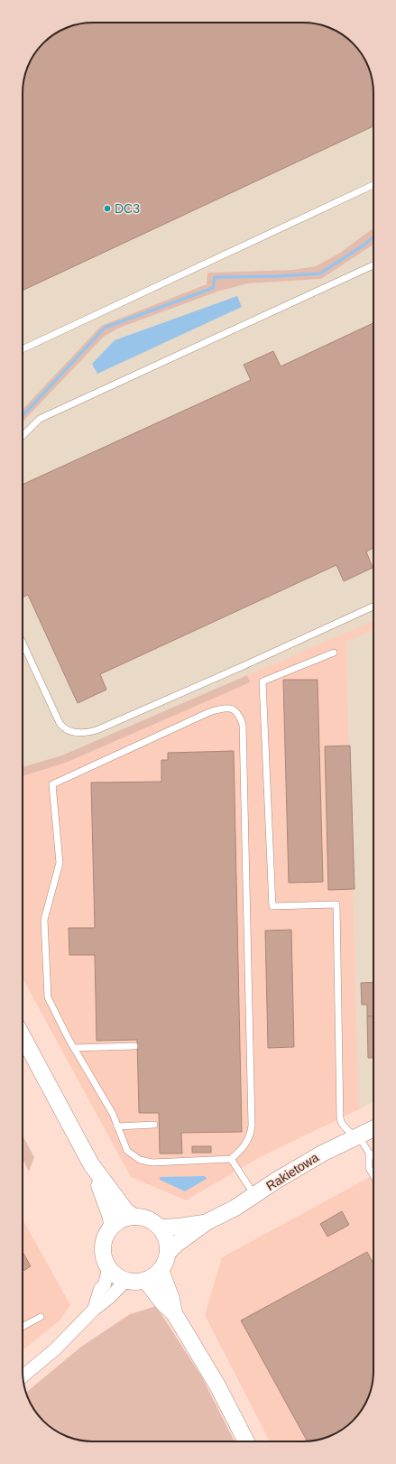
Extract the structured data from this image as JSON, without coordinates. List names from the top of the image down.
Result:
{
  "streets": {
    "street": ["Rakietowa"]
  },
  "places": ["DC3"]
}
